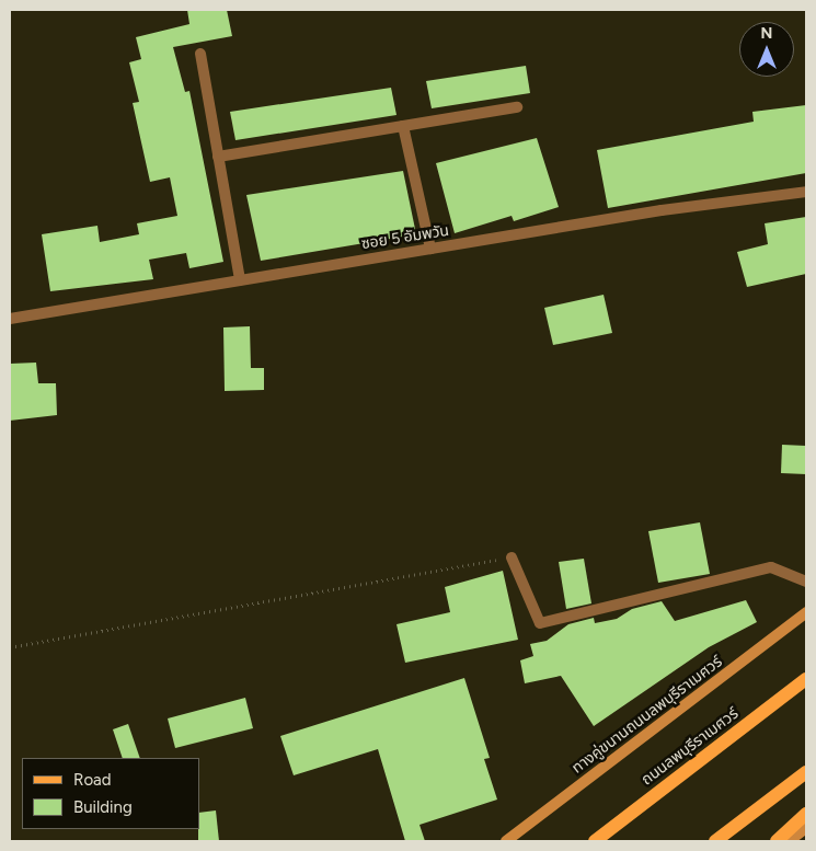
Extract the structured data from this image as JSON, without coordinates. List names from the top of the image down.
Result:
{
  "streets": {
    "main road": ["ทางคู่ขนานถนนลพบุรีราเมศวร์", "ถนนลพบุรีราเมศวร์"],
    "street": ["ซอย 5 อัมพวัน"]
  },
  "legend": ["Road", "Building"],
  "north": "top"
}
